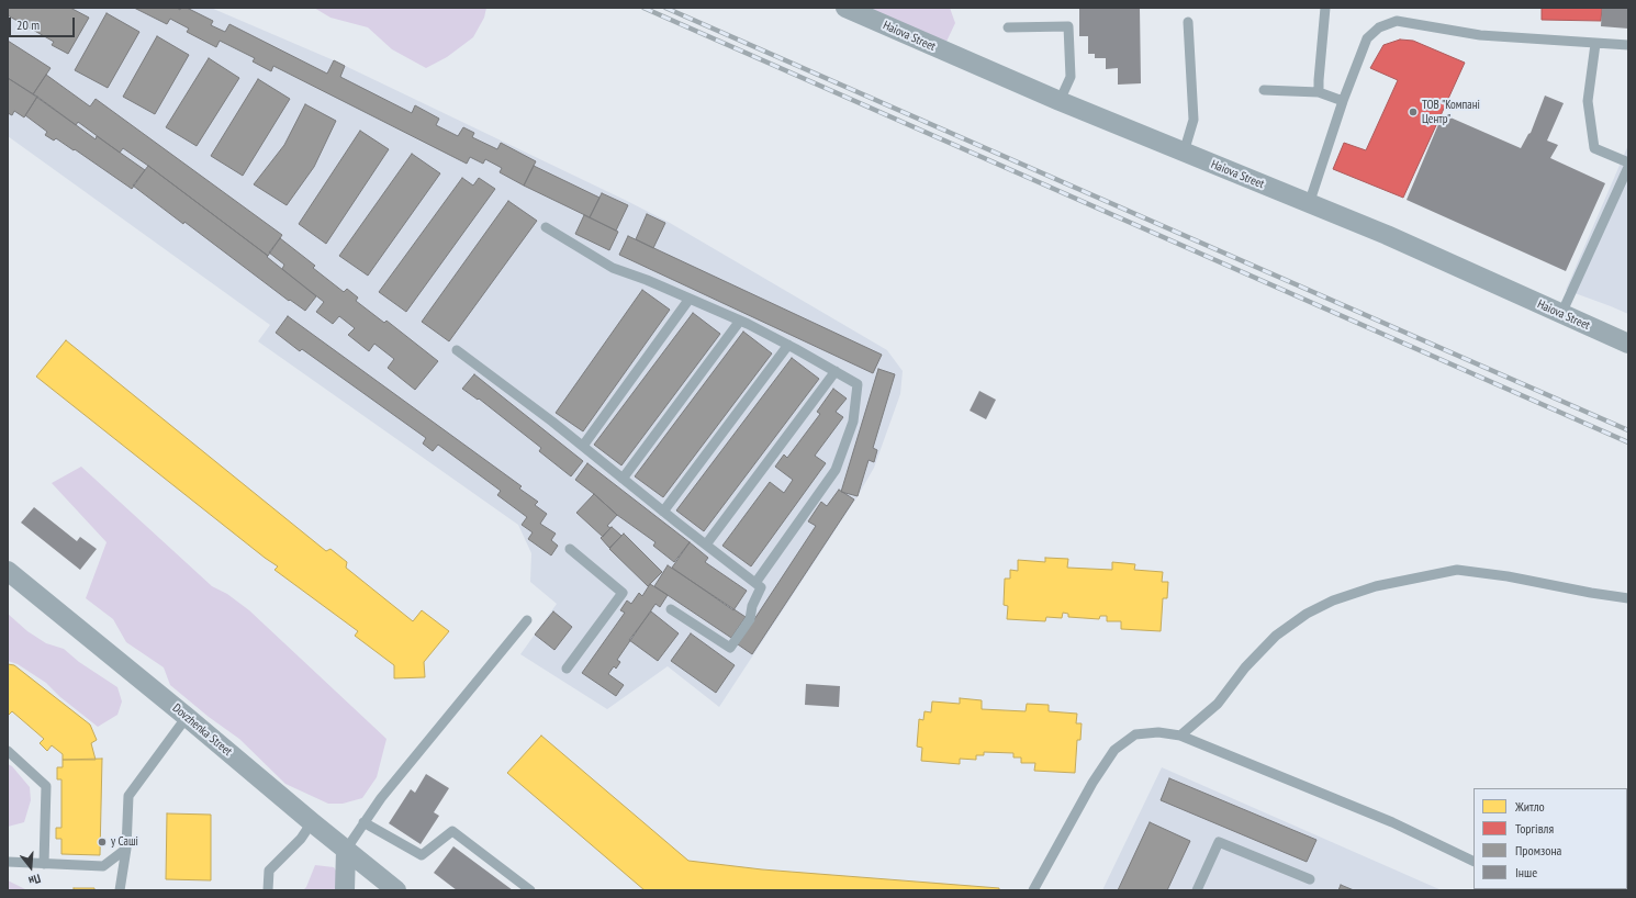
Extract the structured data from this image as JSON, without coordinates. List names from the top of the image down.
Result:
{
  "streets": {
    "street": ["Haiova Street", "Dovzhenka Street"]
  },
  "places": ["ТОВ \"Компані Центр\"", "у Саші"],
  "legend": [
    "Житло",
    "Торгівля",
    "Промзона",
    "Інше"
  ],
  "scale_bar": "20 m",
  "north": "bottom"
}
